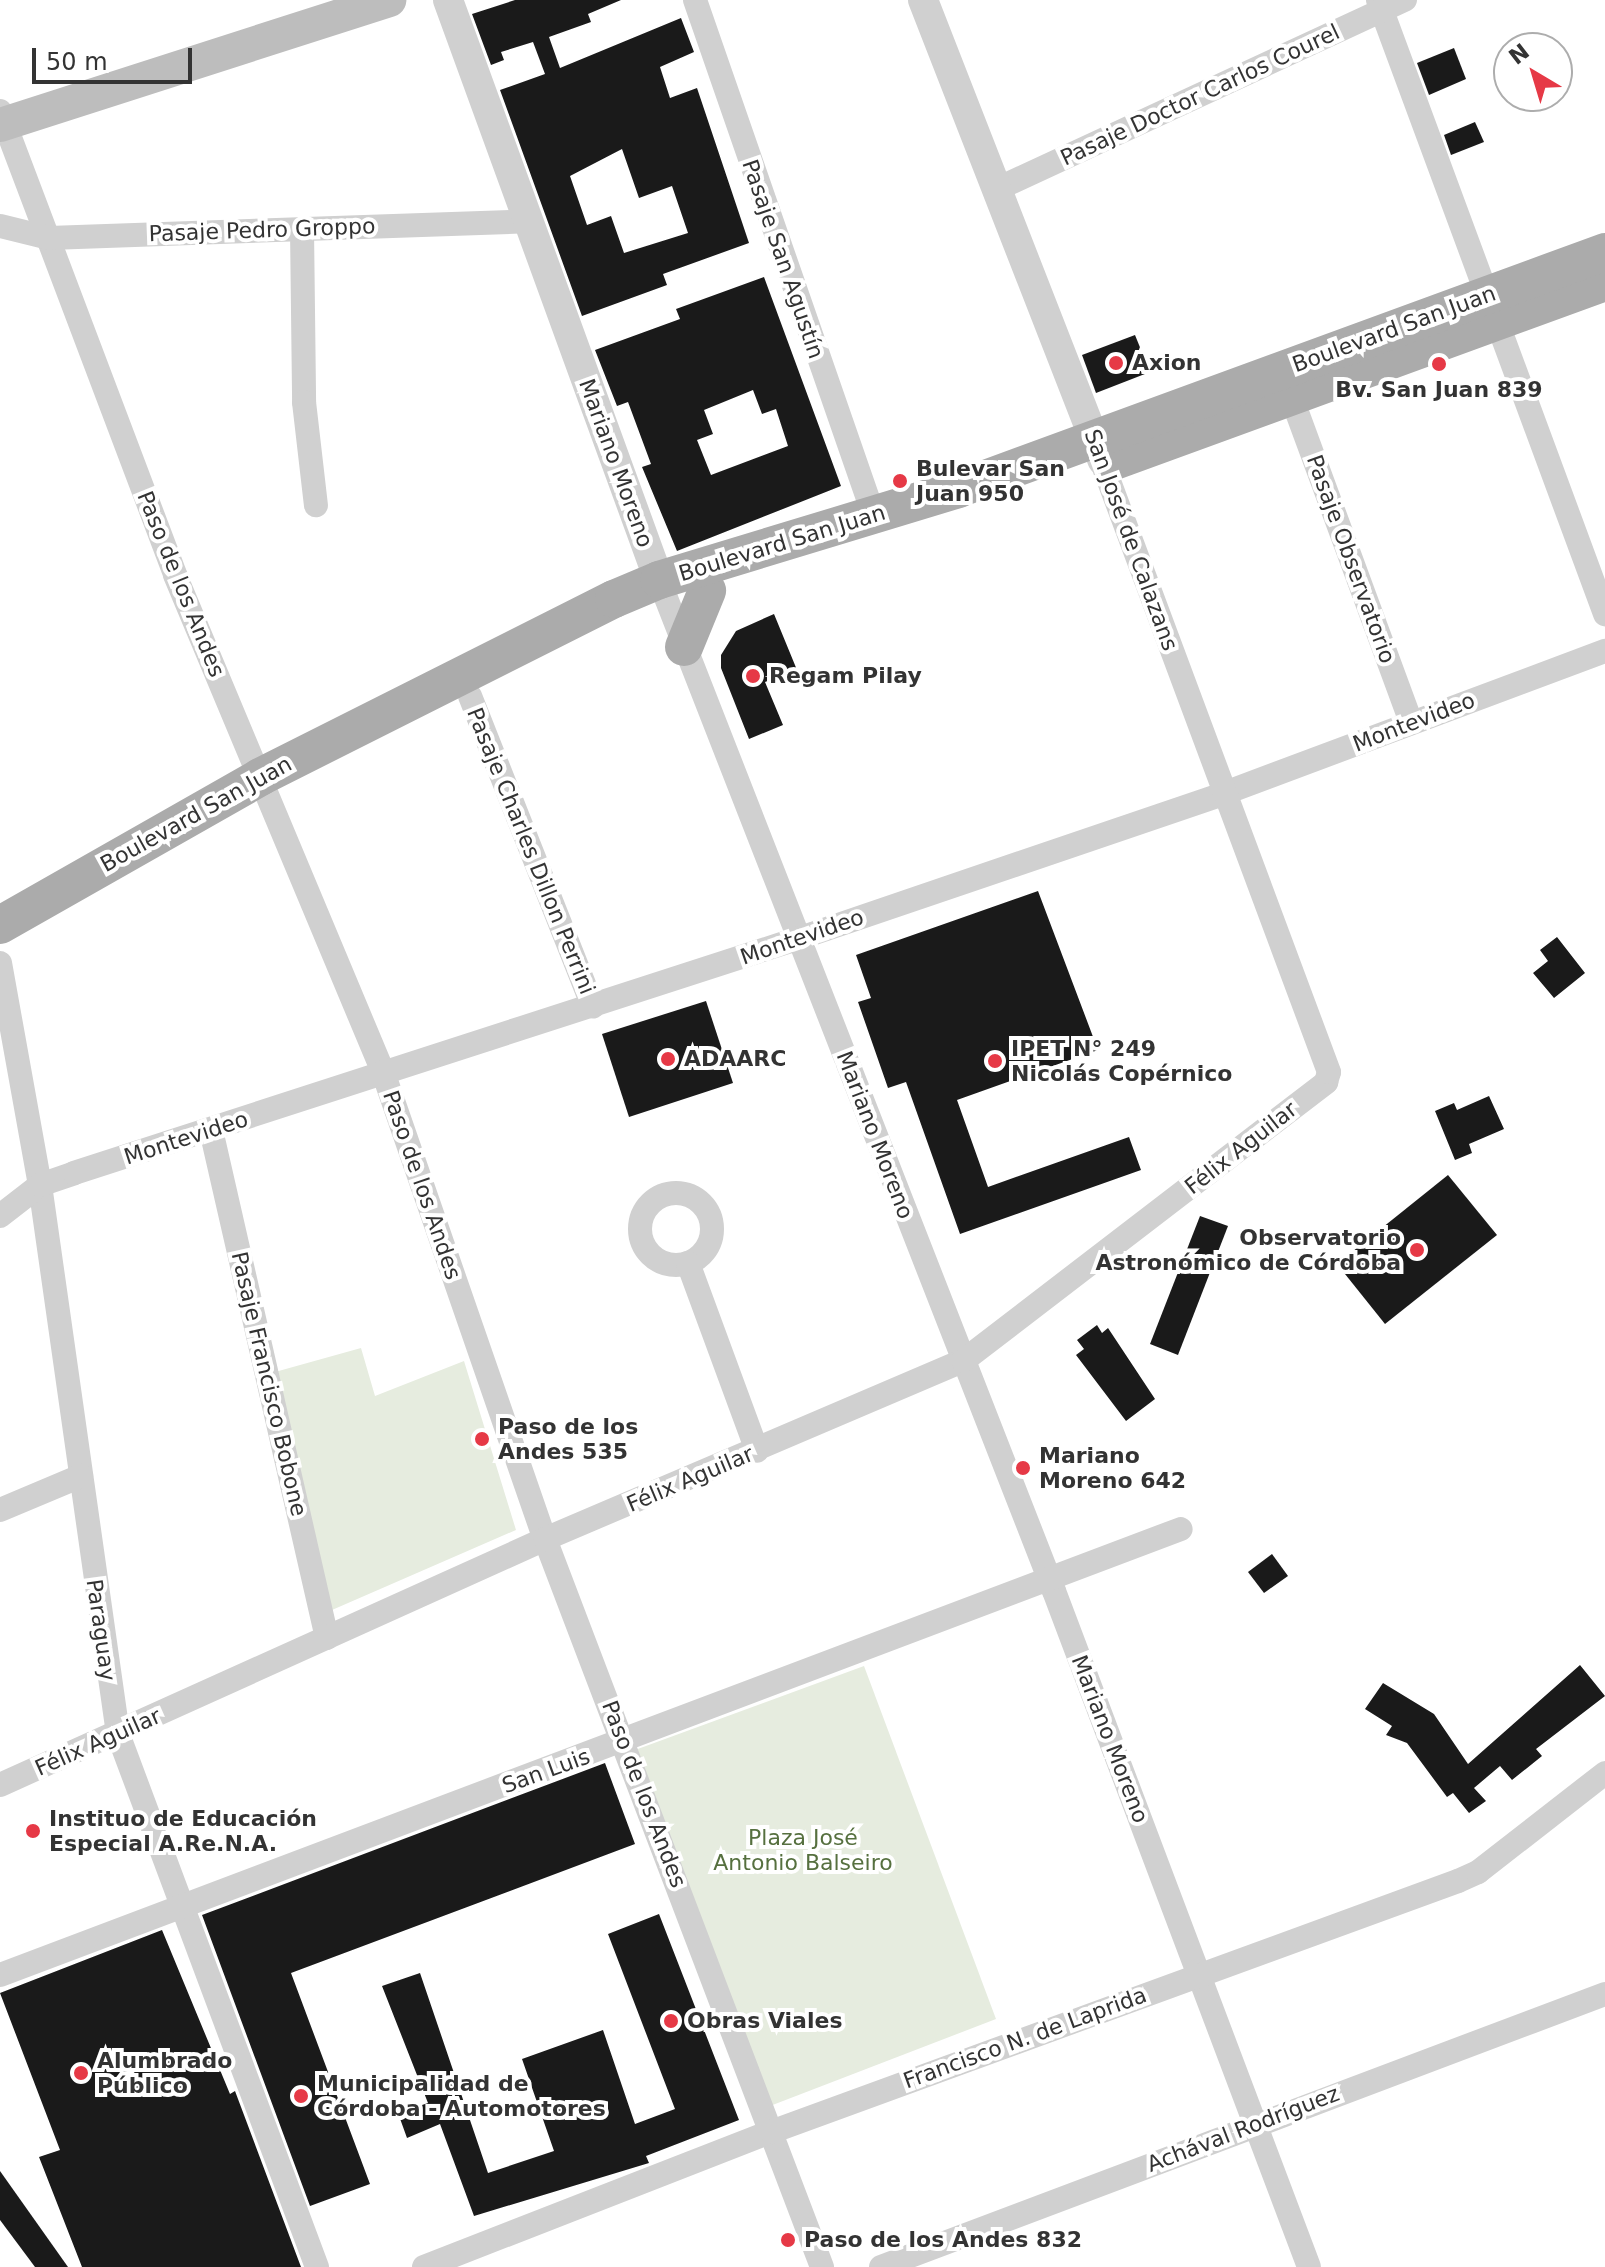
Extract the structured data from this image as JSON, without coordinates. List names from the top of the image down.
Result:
{
  "streets": {
    "main road": ["Boulevard San Juan"],
    "street": [
      "Pasaje Doctor Carlos Courel",
      "Pasaje Pedro Groppo",
      "Pasaje San Agustín",
      "Mariano Moreno",
      "San José de Calazans",
      "Pasaje Observatorio",
      "Paso de los Andes",
      "Montevideo",
      "Pasaje Charles Dillon Perrini",
      "Félix Aguilar",
      "Pasaje Francisco Bobone",
      "Paraguay",
      "San Luis",
      "Francisco N. de Laprida",
      "Achával Rodríguez"
    ]
  },
  "crossings": [
    ["Pasaje Doctor Carlos Courel", "San José de Calazans"],
    ["Pasaje Pedro Groppo", "Mariano Moreno"],
    ["Pasaje Pedro Groppo", "Paso de los Andes"],
    ["Pasaje San Agustín", "Boulevard San Juan"],
    ["Boulevard San Juan", "Mariano Moreno"],
    ["Boulevard San Juan", "San José de Calazans"],
    ["Boulevard San Juan", "Pasaje Observatorio"],
    ["Boulevard San Juan", "Paso de los Andes"],
    ["Boulevard San Juan", "Pasaje Charles Dillon Perrini"],
    ["Mariano Moreno", "Montevideo"],
    ["Mariano Moreno", "Félix Aguilar"],
    ["Mariano Moreno", "San Luis"],
    ["Mariano Moreno", "Francisco N. de Laprida"],
    ["Mariano Moreno", "Achával Rodríguez"],
    ["San José de Calazans", "Montevideo"],
    ["San José de Calazans", "Félix Aguilar"],
    ["Pasaje Observatorio", "Montevideo"],
    ["Paso de los Andes", "Montevideo"],
    ["Paso de los Andes", "Félix Aguilar"],
    ["Paso de los Andes", "San Luis"],
    ["Paso de los Andes", "Francisco N. de Laprida"],
    ["Montevideo", "Pasaje Charles Dillon Perrini"],
    ["Montevideo", "Pasaje Francisco Bobone"],
    ["Montevideo", "Paraguay"],
    ["Félix Aguilar", "Pasaje Francisco Bobone"],
    ["Félix Aguilar", "Paraguay"],
    ["Paraguay", "San Luis"]
  ],
  "parks": ["Plaza José Antonio Balseiro"],
  "places": [
    "Axion",
    "Bv. San Juan 839",
    "Bulevar San Juan 950",
    "Regam Pilay",
    "ADAARC",
    "IPET N° 249 Nicolás Copérnico",
    "Observatorio Astronómico de Córdoba",
    "Paso de los Andes 535",
    "Mariano Moreno 642",
    "Instituo de Educación Especial A.Re.N.A.",
    "Obras Viales",
    "Alumbrado Público",
    "Municipalidad de Córdoba - Automotores",
    "Paso de los Andes 832"
  ],
  "scale_bar": "50 m",
  "north": "top left"
}
